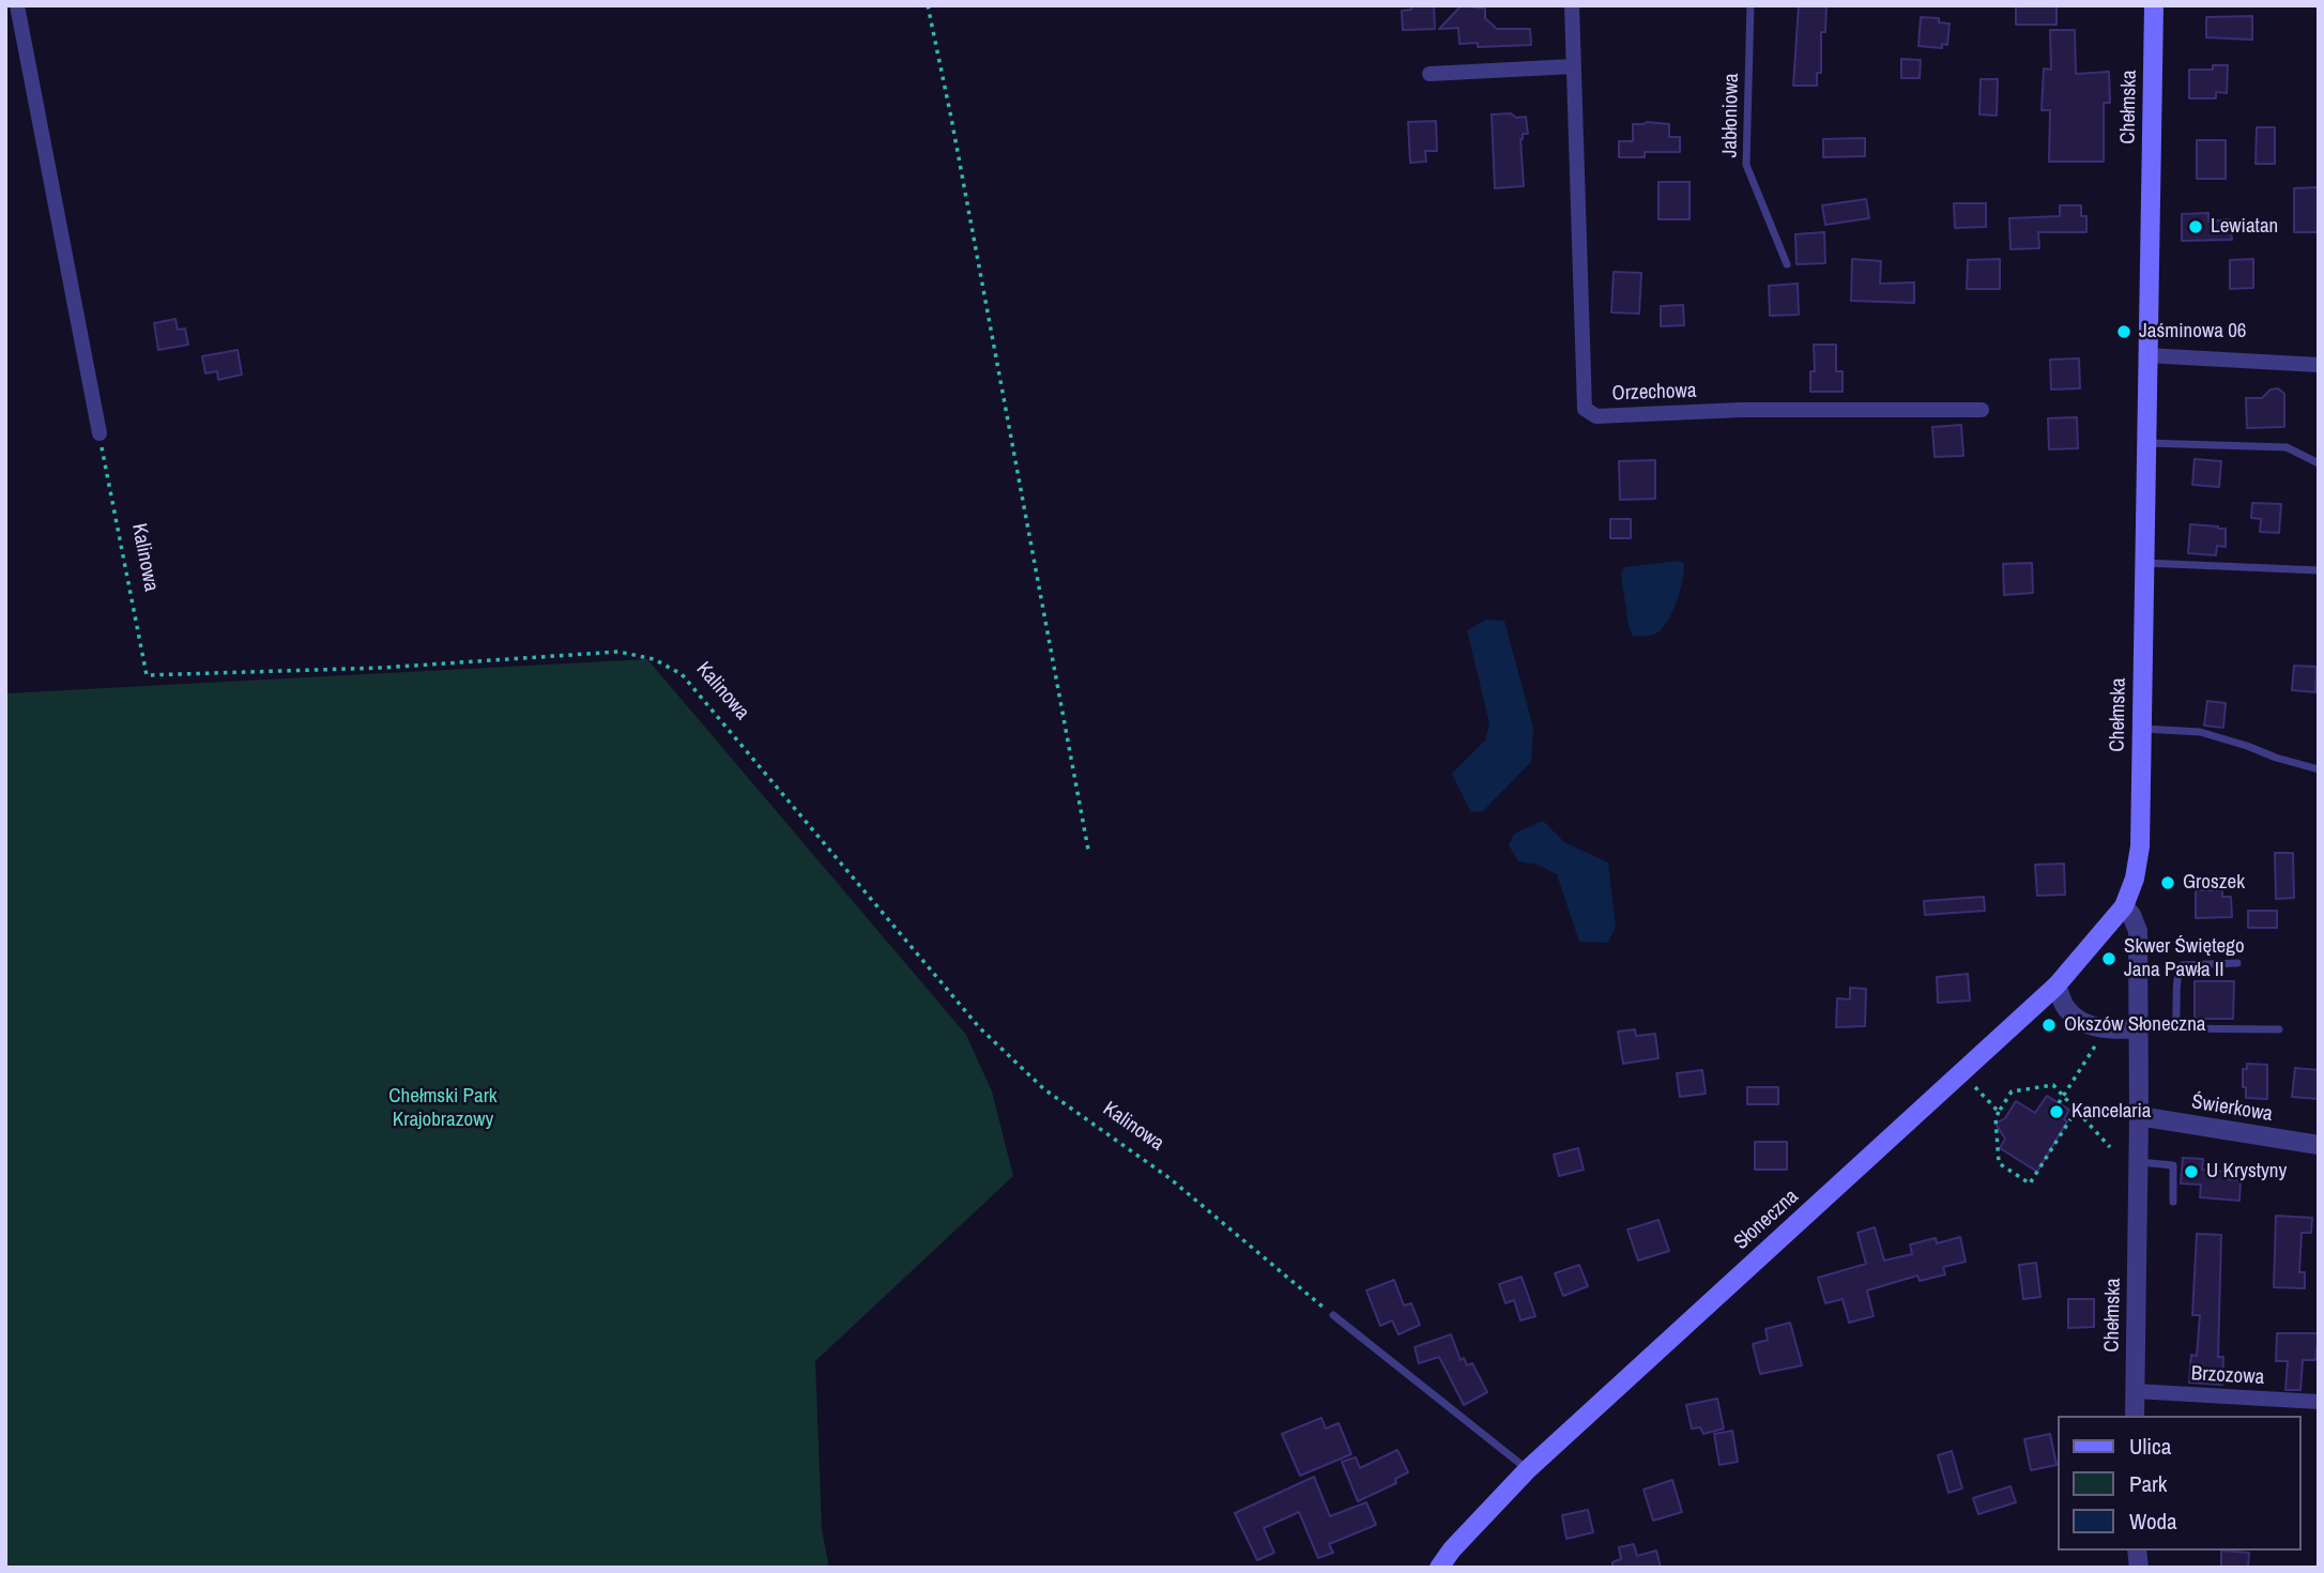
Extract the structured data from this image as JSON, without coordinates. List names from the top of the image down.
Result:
{
  "streets": {
    "main road": ["Chełmska", "Słoneczna"],
    "street": ["Orzechowa", "Świerkowa", "Brzozowa"],
    "lane": ["Jabłoniowa"],
    "path": ["Kalinowa"]
  },
  "crossings": [
    ["Chełmska", "Świerkowa"],
    ["Chełmska", "Słoneczna"],
    ["Chełmska", "Brzozowa"]
  ],
  "parks": ["Chełmski Park Krajobrazowy"],
  "places": [
    "Lewiatan",
    "Jaśminowa 06",
    "Groszek",
    "Skwer Świętego Jana Pawła II",
    "Okszów Słoneczna",
    "Kancelaria",
    "U Krystyny"
  ],
  "legend": ["Ulica", "Park", "Woda"]
}
